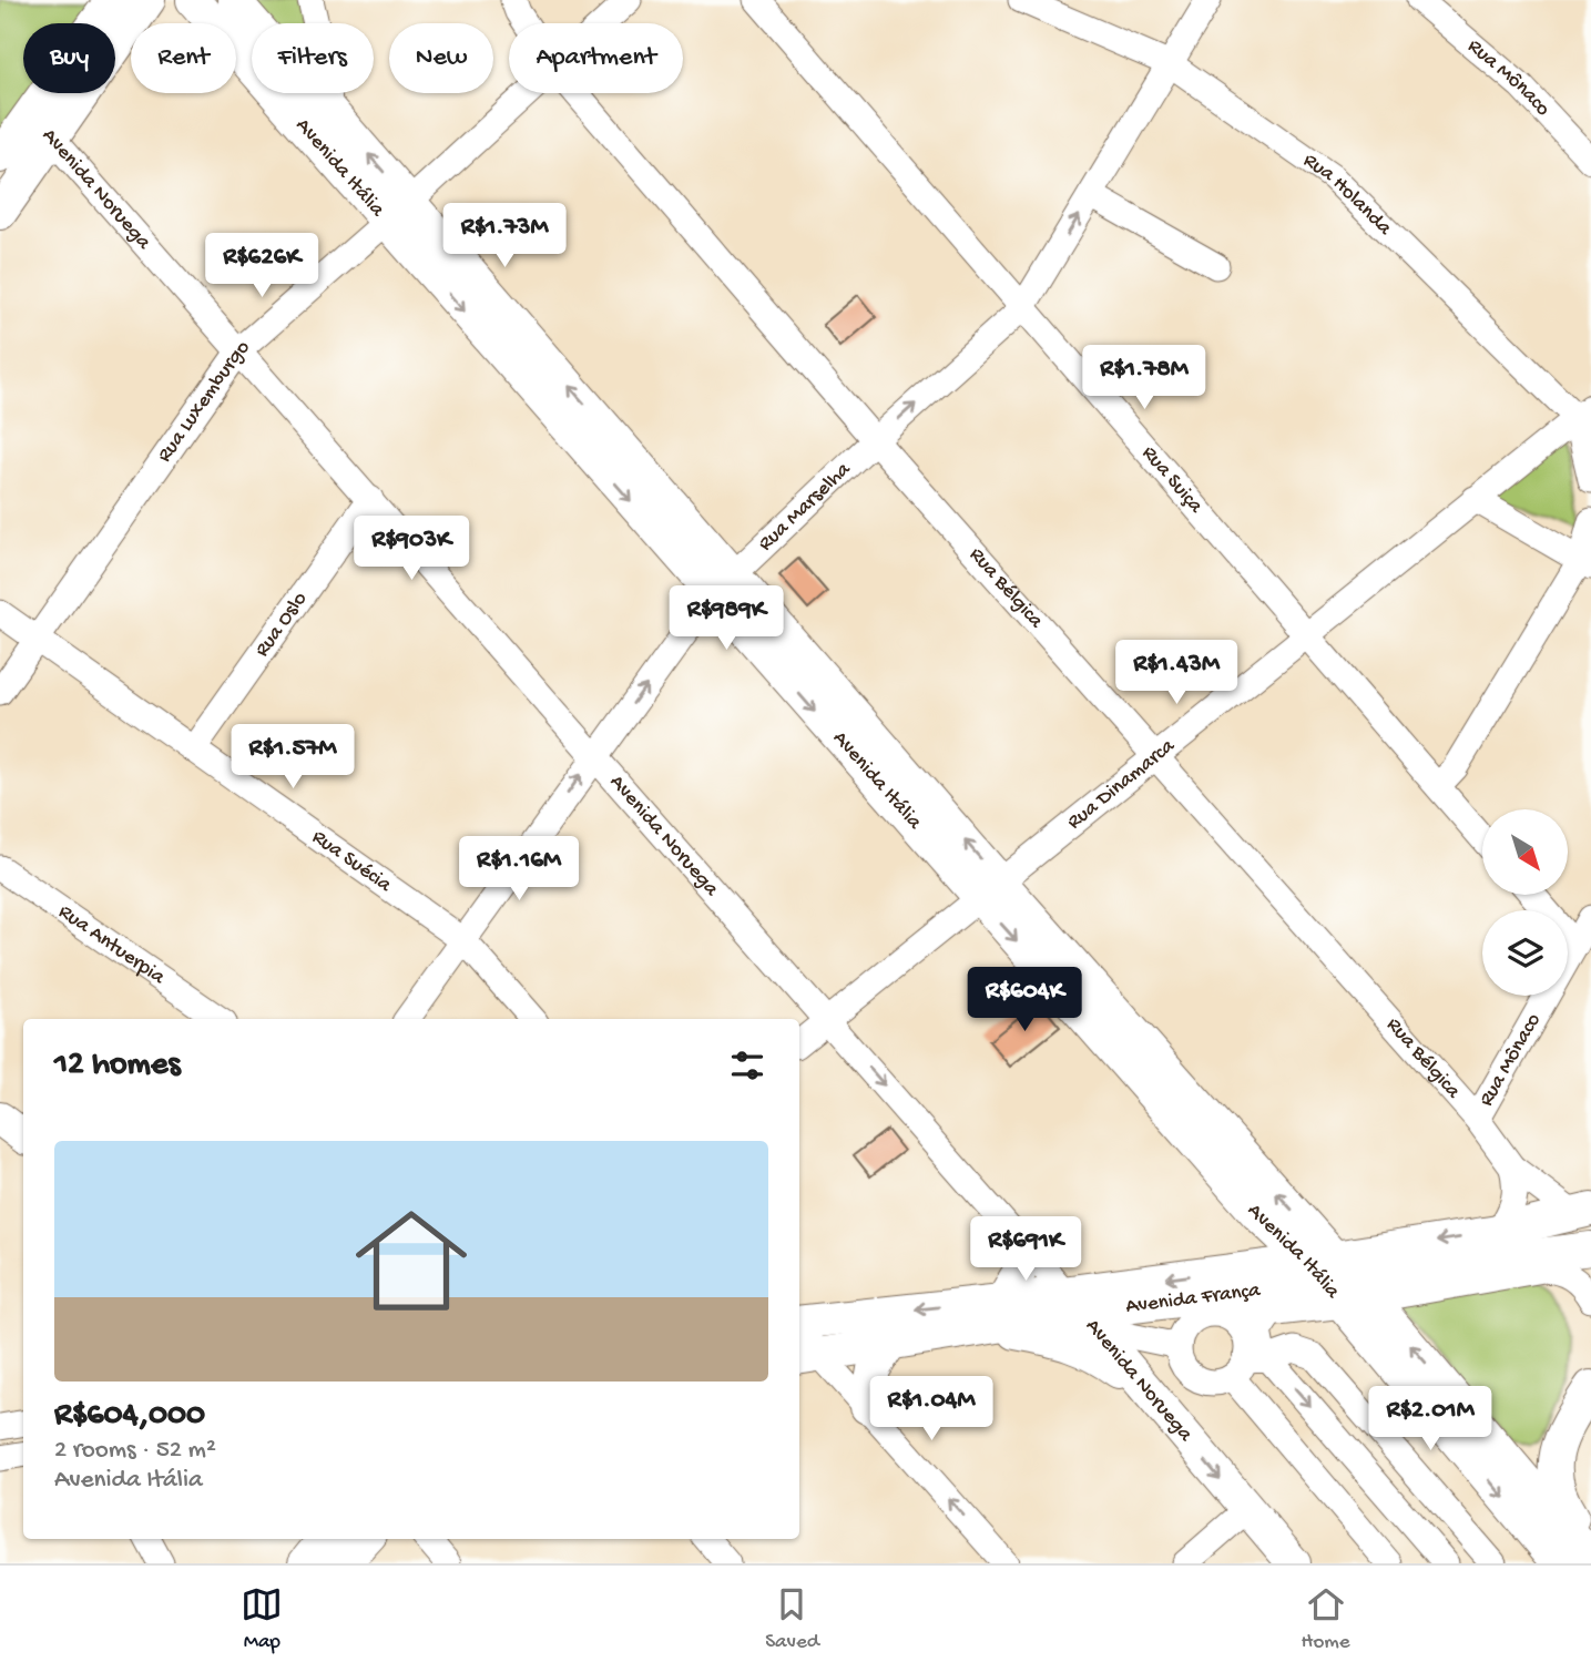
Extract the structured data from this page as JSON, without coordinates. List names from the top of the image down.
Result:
{
  "streets": {
    "main road": ["Avenida Itália", "Avenida Noruega", "Avenida França"],
    "street": [
      "Rua Mônaco",
      "Rua Holanda",
      "Rua Luxemburgo",
      "Rua Suiça",
      "Rua Marselha",
      "Rua Bélgica",
      "Rua Oslo",
      "Rua Dinamarca",
      "Rua Suécia",
      "Rua Antuerpia"
    ]
  },
  "crossings": [
    ["Rua Mônaco", "Rua Bélgica"],
    ["Avenida Itália", "Rua Luxemburgo"],
    ["Avenida Itália", "Rua Marselha"],
    ["Avenida Itália", "Rua Dinamarca"],
    ["Avenida Itália", "Avenida França"],
    ["Avenida Noruega", "Rua Luxemburgo"],
    ["Avenida Noruega", "Rua Marselha"],
    ["Avenida Noruega", "Rua Oslo"],
    ["Avenida Noruega", "Rua Dinamarca"],
    ["Avenida Noruega", "Avenida França"],
    ["Rua Holanda", "Rua Marselha"],
    ["Rua Holanda", "Rua Dinamarca"],
    ["Rua Luxemburgo", "Rua Suécia"],
    ["Rua Suiça", "Rua Marselha"],
    ["Rua Suiça", "Rua Dinamarca"],
    ["Rua Marselha", "Rua Bélgica"],
    ["Rua Marselha", "Rua Suécia"],
    ["Rua Bélgica", "Rua Dinamarca"],
    ["Rua Bélgica", "Avenida França"],
    ["Rua Oslo", "Rua Suécia"]
  ],
  "one_way": ["Rua Marselha"],
  "north": "bottom right",
  "page": {
    "chip": [
      "Buy",
      "Rent",
      "Filters",
      "New",
      "Apartment"
    ],
    "price": [
      "R$1.73M",
      "R$626K",
      "R$1.78M",
      "R$903K",
      "R$989K",
      "R$1.43M",
      "R$1.57M",
      "R$1.16M",
      "R$604K",
      "R$691K",
      "R$1.04M",
      "R$2.01M"
    ],
    "heading": "12 homes",
    "list": [
      {
        "name": "R$604,000",
        "note": "2 rooms · 52 m² · Avenida Itália"
      }
    ],
    "tabs": ["Map", "Saved", "Home"]
  }
}
